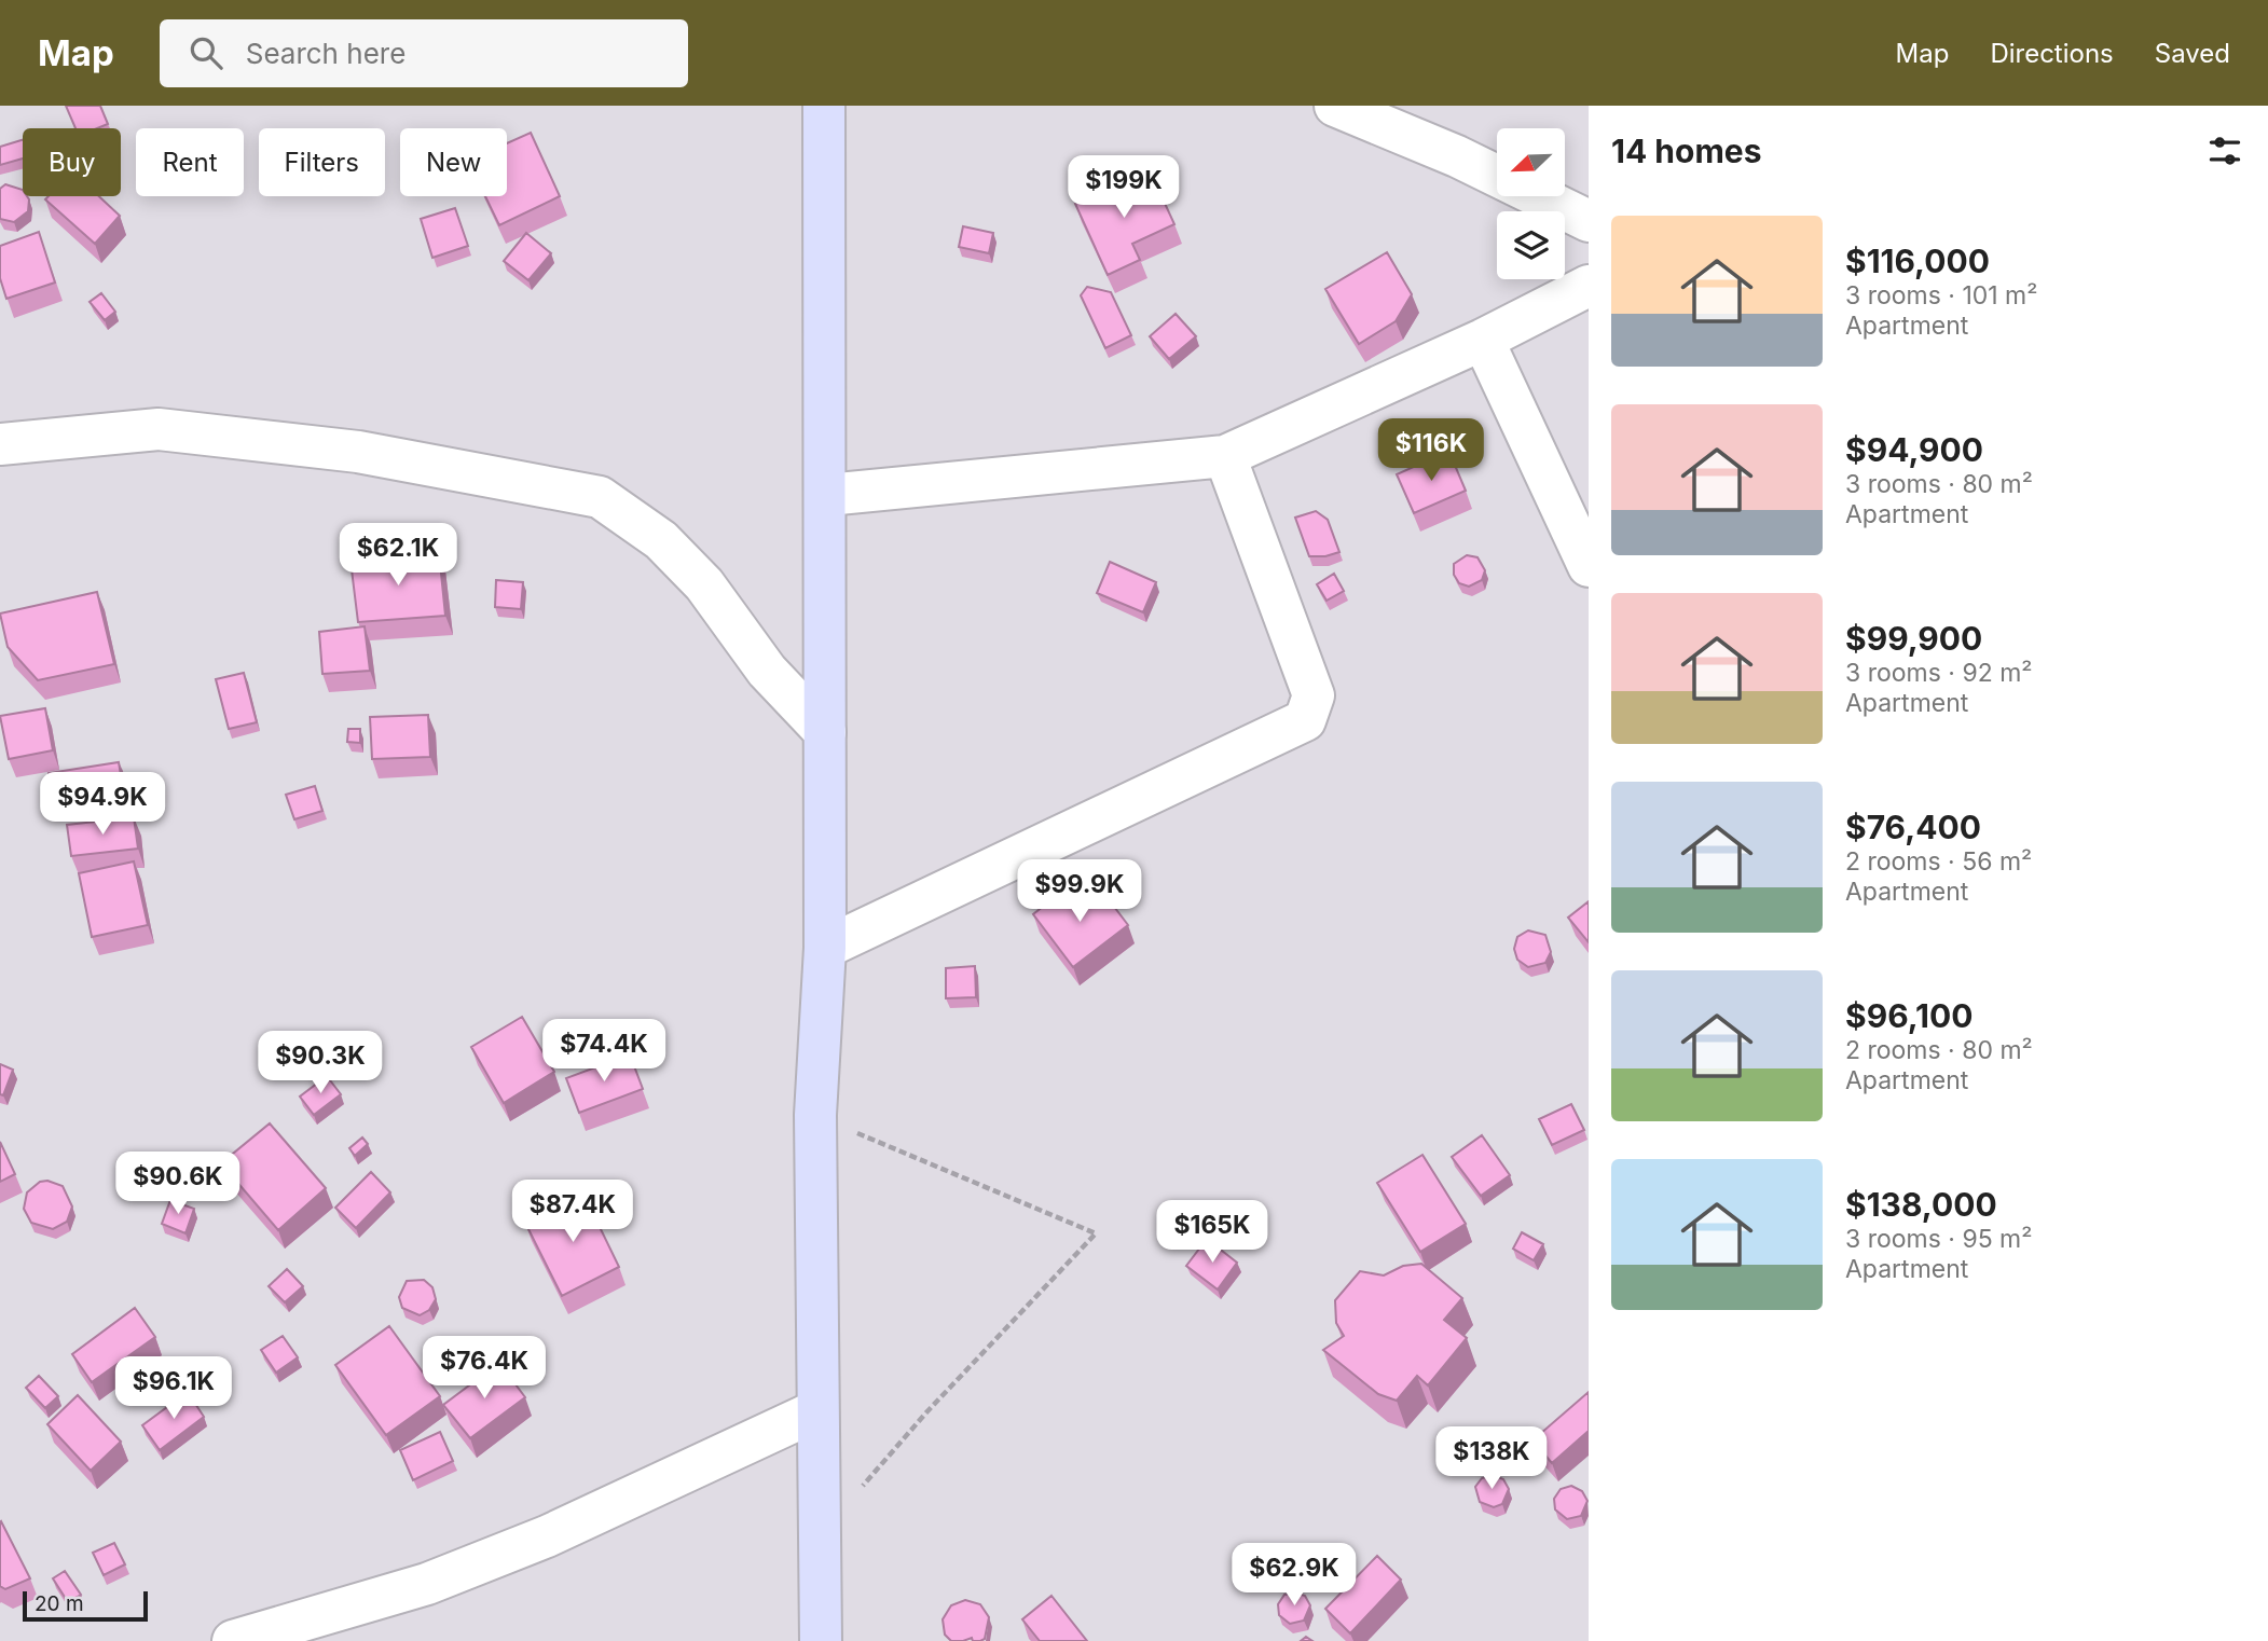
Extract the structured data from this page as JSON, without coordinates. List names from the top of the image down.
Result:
{
  "scale_bar": "20 m",
  "north": "bottom left",
  "page": {
    "header": "Map",
    "search": "Search here",
    "nav": ["Map", "Directions", "Saved"],
    "heading": "14 homes",
    "chip": [
      "Buy",
      "Rent",
      "Filters",
      "New"
    ],
    "price": [
      "$199K",
      "$116K",
      "$62.1K",
      "$94.9K",
      "$99.9K",
      "$74.4K",
      "$90.3K",
      "$90.6K",
      "$87.4K",
      "$165K",
      "$76.4K",
      "$96.1K",
      "$138K",
      "$62.9K"
    ],
    "list": [
      {
        "name": "$116,000",
        "note": "3 rooms · 101 m² · Apartment"
      },
      {
        "name": "$94,900",
        "note": "3 rooms · 80 m² · Apartment"
      },
      {
        "name": "$99,900",
        "note": "3 rooms · 92 m² · Apartment"
      },
      {
        "name": "$76,400",
        "note": "2 rooms · 56 m² · Apartment"
      },
      {
        "name": "$96,100",
        "note": "2 rooms · 80 m² · Apartment"
      },
      {
        "name": "$138,000",
        "note": "3 rooms · 95 m² · Apartment"
      }
    ],
    "scale": "20 m"
  }
}
